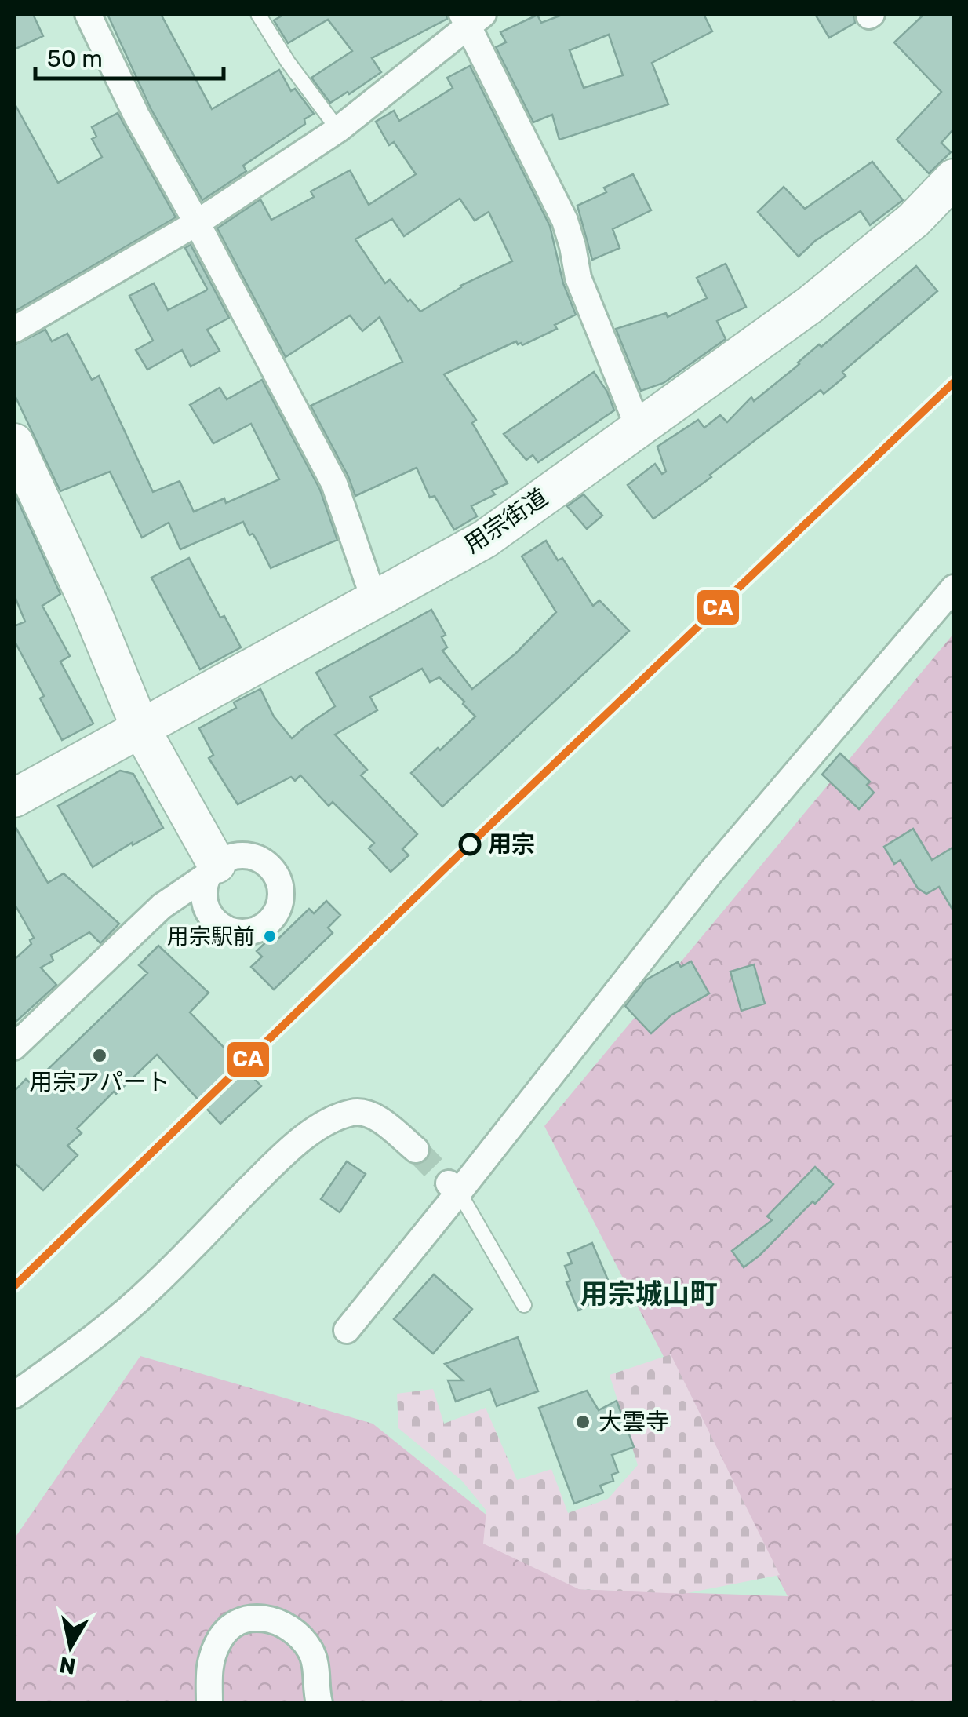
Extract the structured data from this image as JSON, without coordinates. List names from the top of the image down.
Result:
{
  "streets": {
    "main road": ["用宗街道"]
  },
  "districts": ["用宗城山町"],
  "places": [
    "用宗",
    "用宗駅前",
    "用宗アパート",
    "大雲寺"
  ],
  "lines": ["transit line CA"],
  "scale_bar": "50 m",
  "north": "bottom"
}
